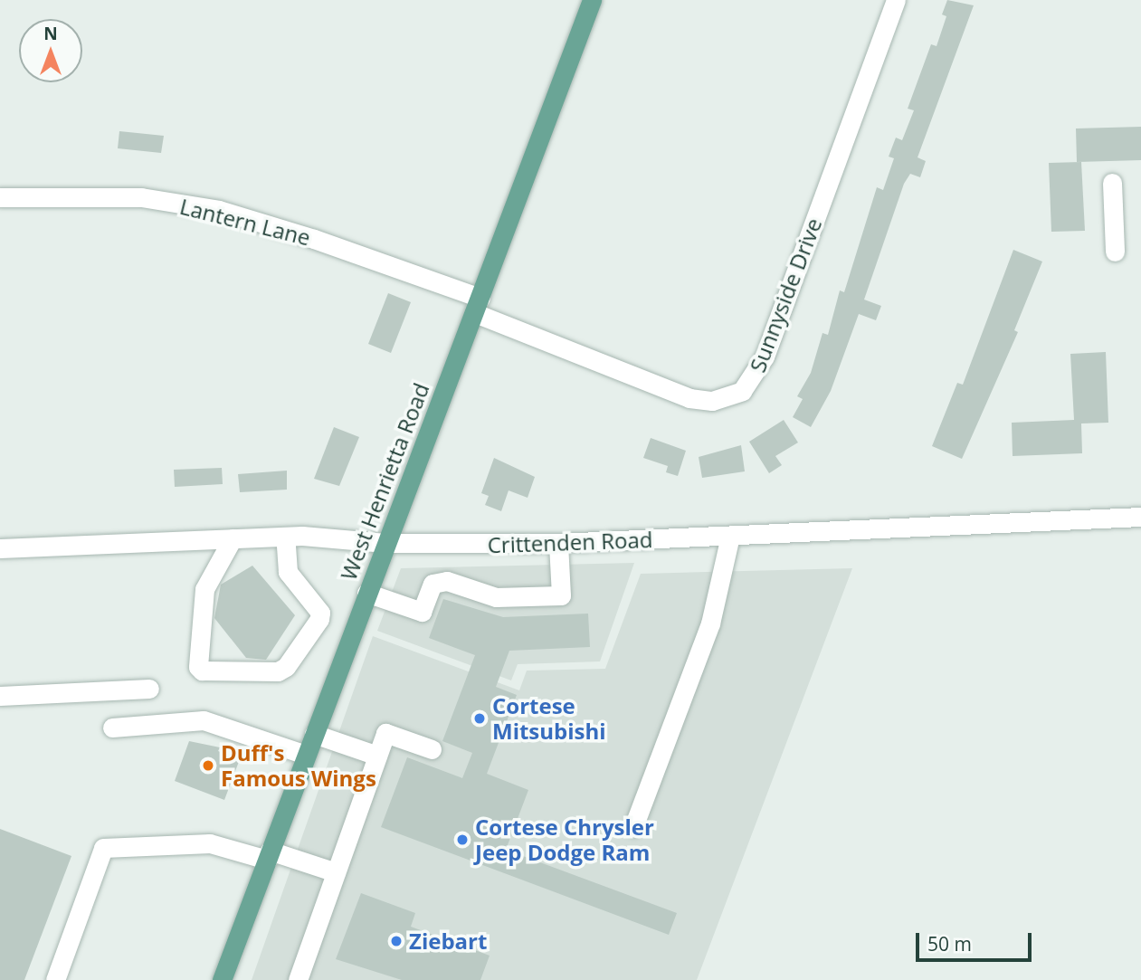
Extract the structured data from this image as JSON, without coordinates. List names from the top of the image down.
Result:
{
  "streets": {
    "main road": ["West Henrietta Road"],
    "street": ["Lantern Lane", "Sunnyside Drive", "Crittenden Road"]
  },
  "crossings": [
    ["Lantern Lane", "Sunnyside Drive"],
    ["Lantern Lane", "West Henrietta Road"],
    ["Sunnyside Drive", "West Henrietta Road"],
    ["West Henrietta Road", "Crittenden Road"]
  ],
  "places": [
    "Cortese Mitsubishi",
    "Duff's Famous Wings",
    "Cortese Chrysler Jeep Dodge Ram",
    "Ziebart"
  ],
  "scale_bar": "50 m",
  "north": "top"
}
